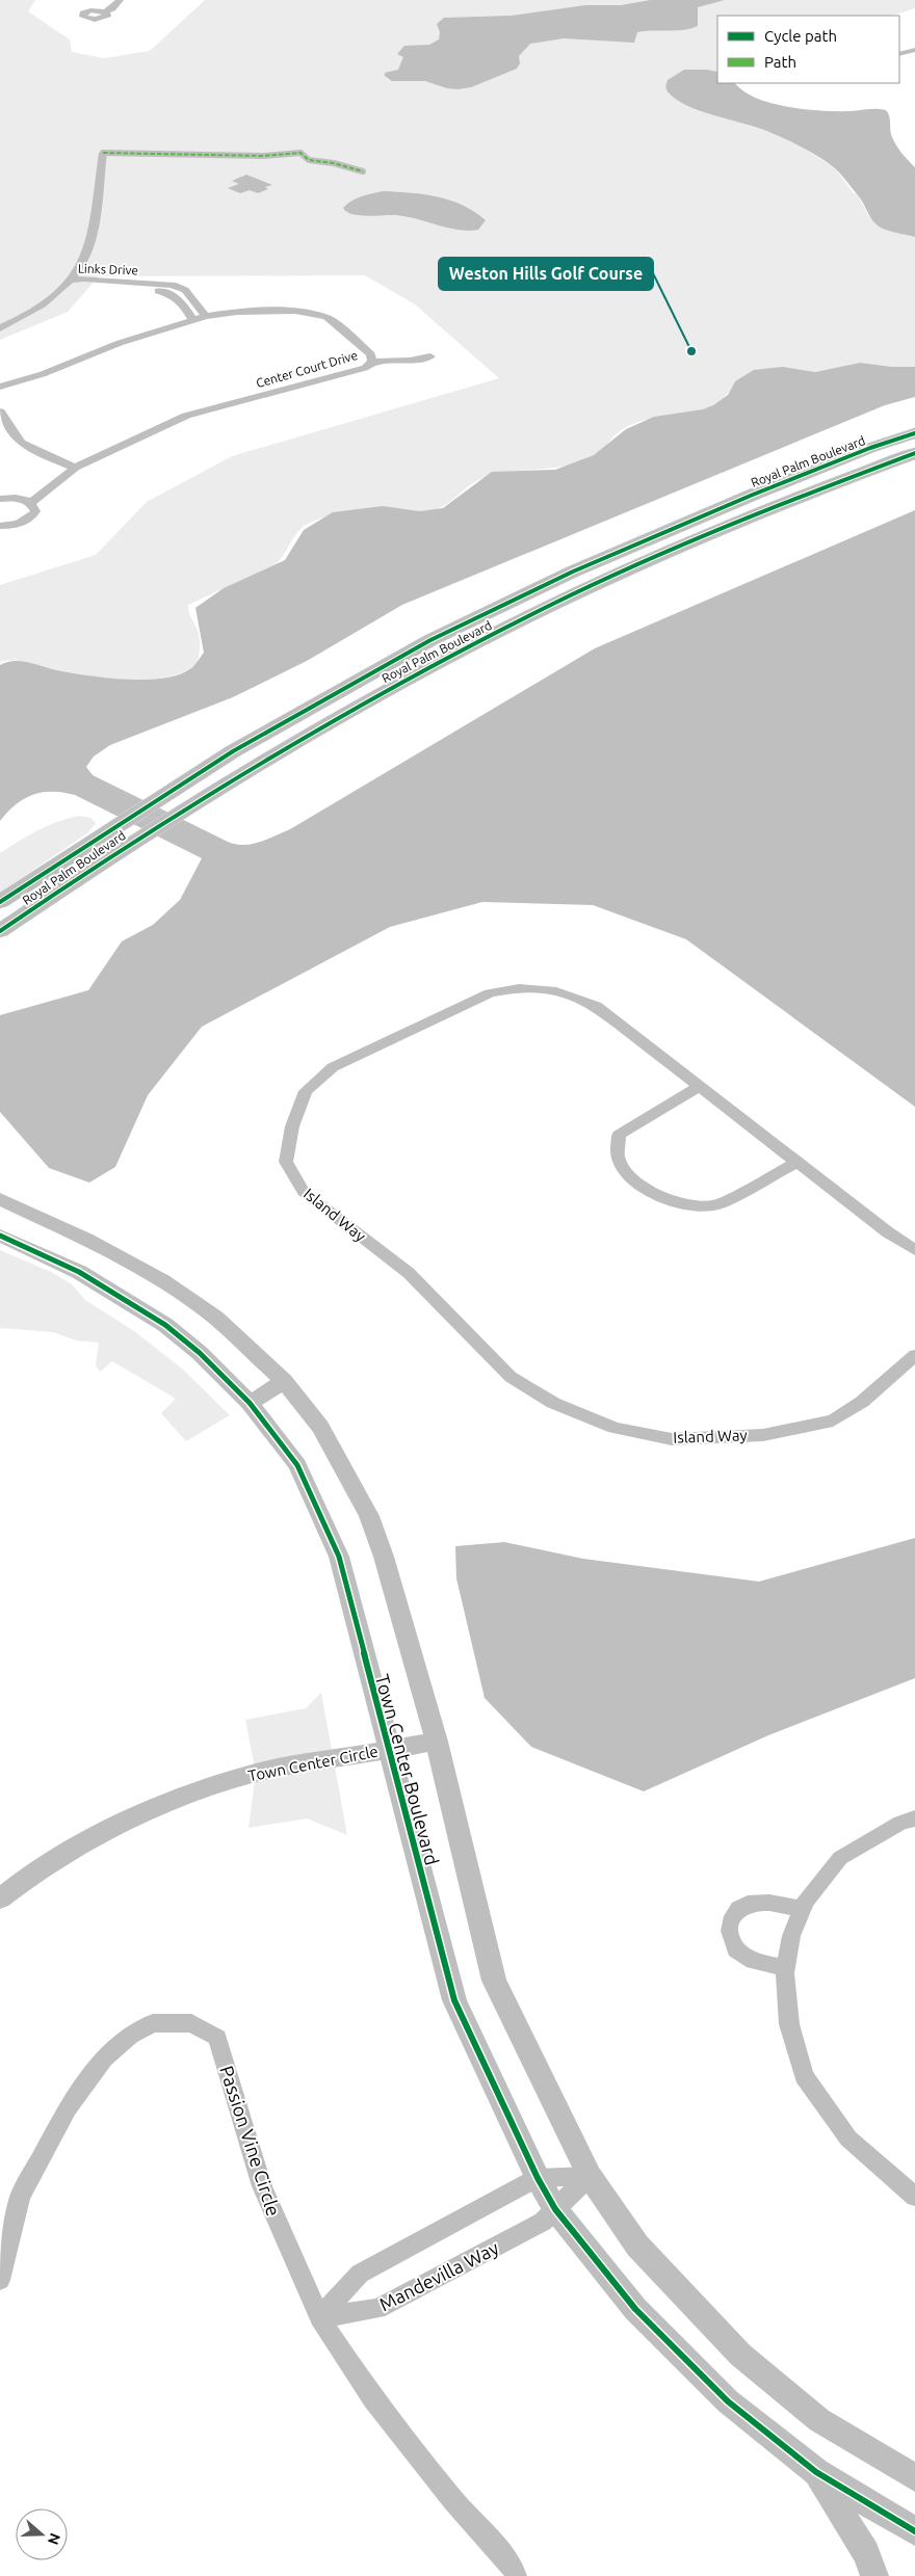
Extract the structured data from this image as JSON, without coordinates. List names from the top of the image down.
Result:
{
  "streets": {
    "main road": ["Royal Palm Boulevard"],
    "street": [
      "Links Drive",
      "Center Court Drive",
      "Island Way",
      "Town Center Circle",
      "Town Center Boulevard",
      "Passion Vine Circle",
      "Mandevilla Way"
    ]
  },
  "crossings": [
    ["Town Center Circle", "Town Center Boulevard"],
    ["Town Center Boulevard", "Mandevilla Way"],
    ["Passion Vine Circle", "Mandevilla Way"]
  ],
  "places": ["Weston Hills Golf Course"],
  "legend": ["Cycle path", "Path"],
  "north": "right"
}
